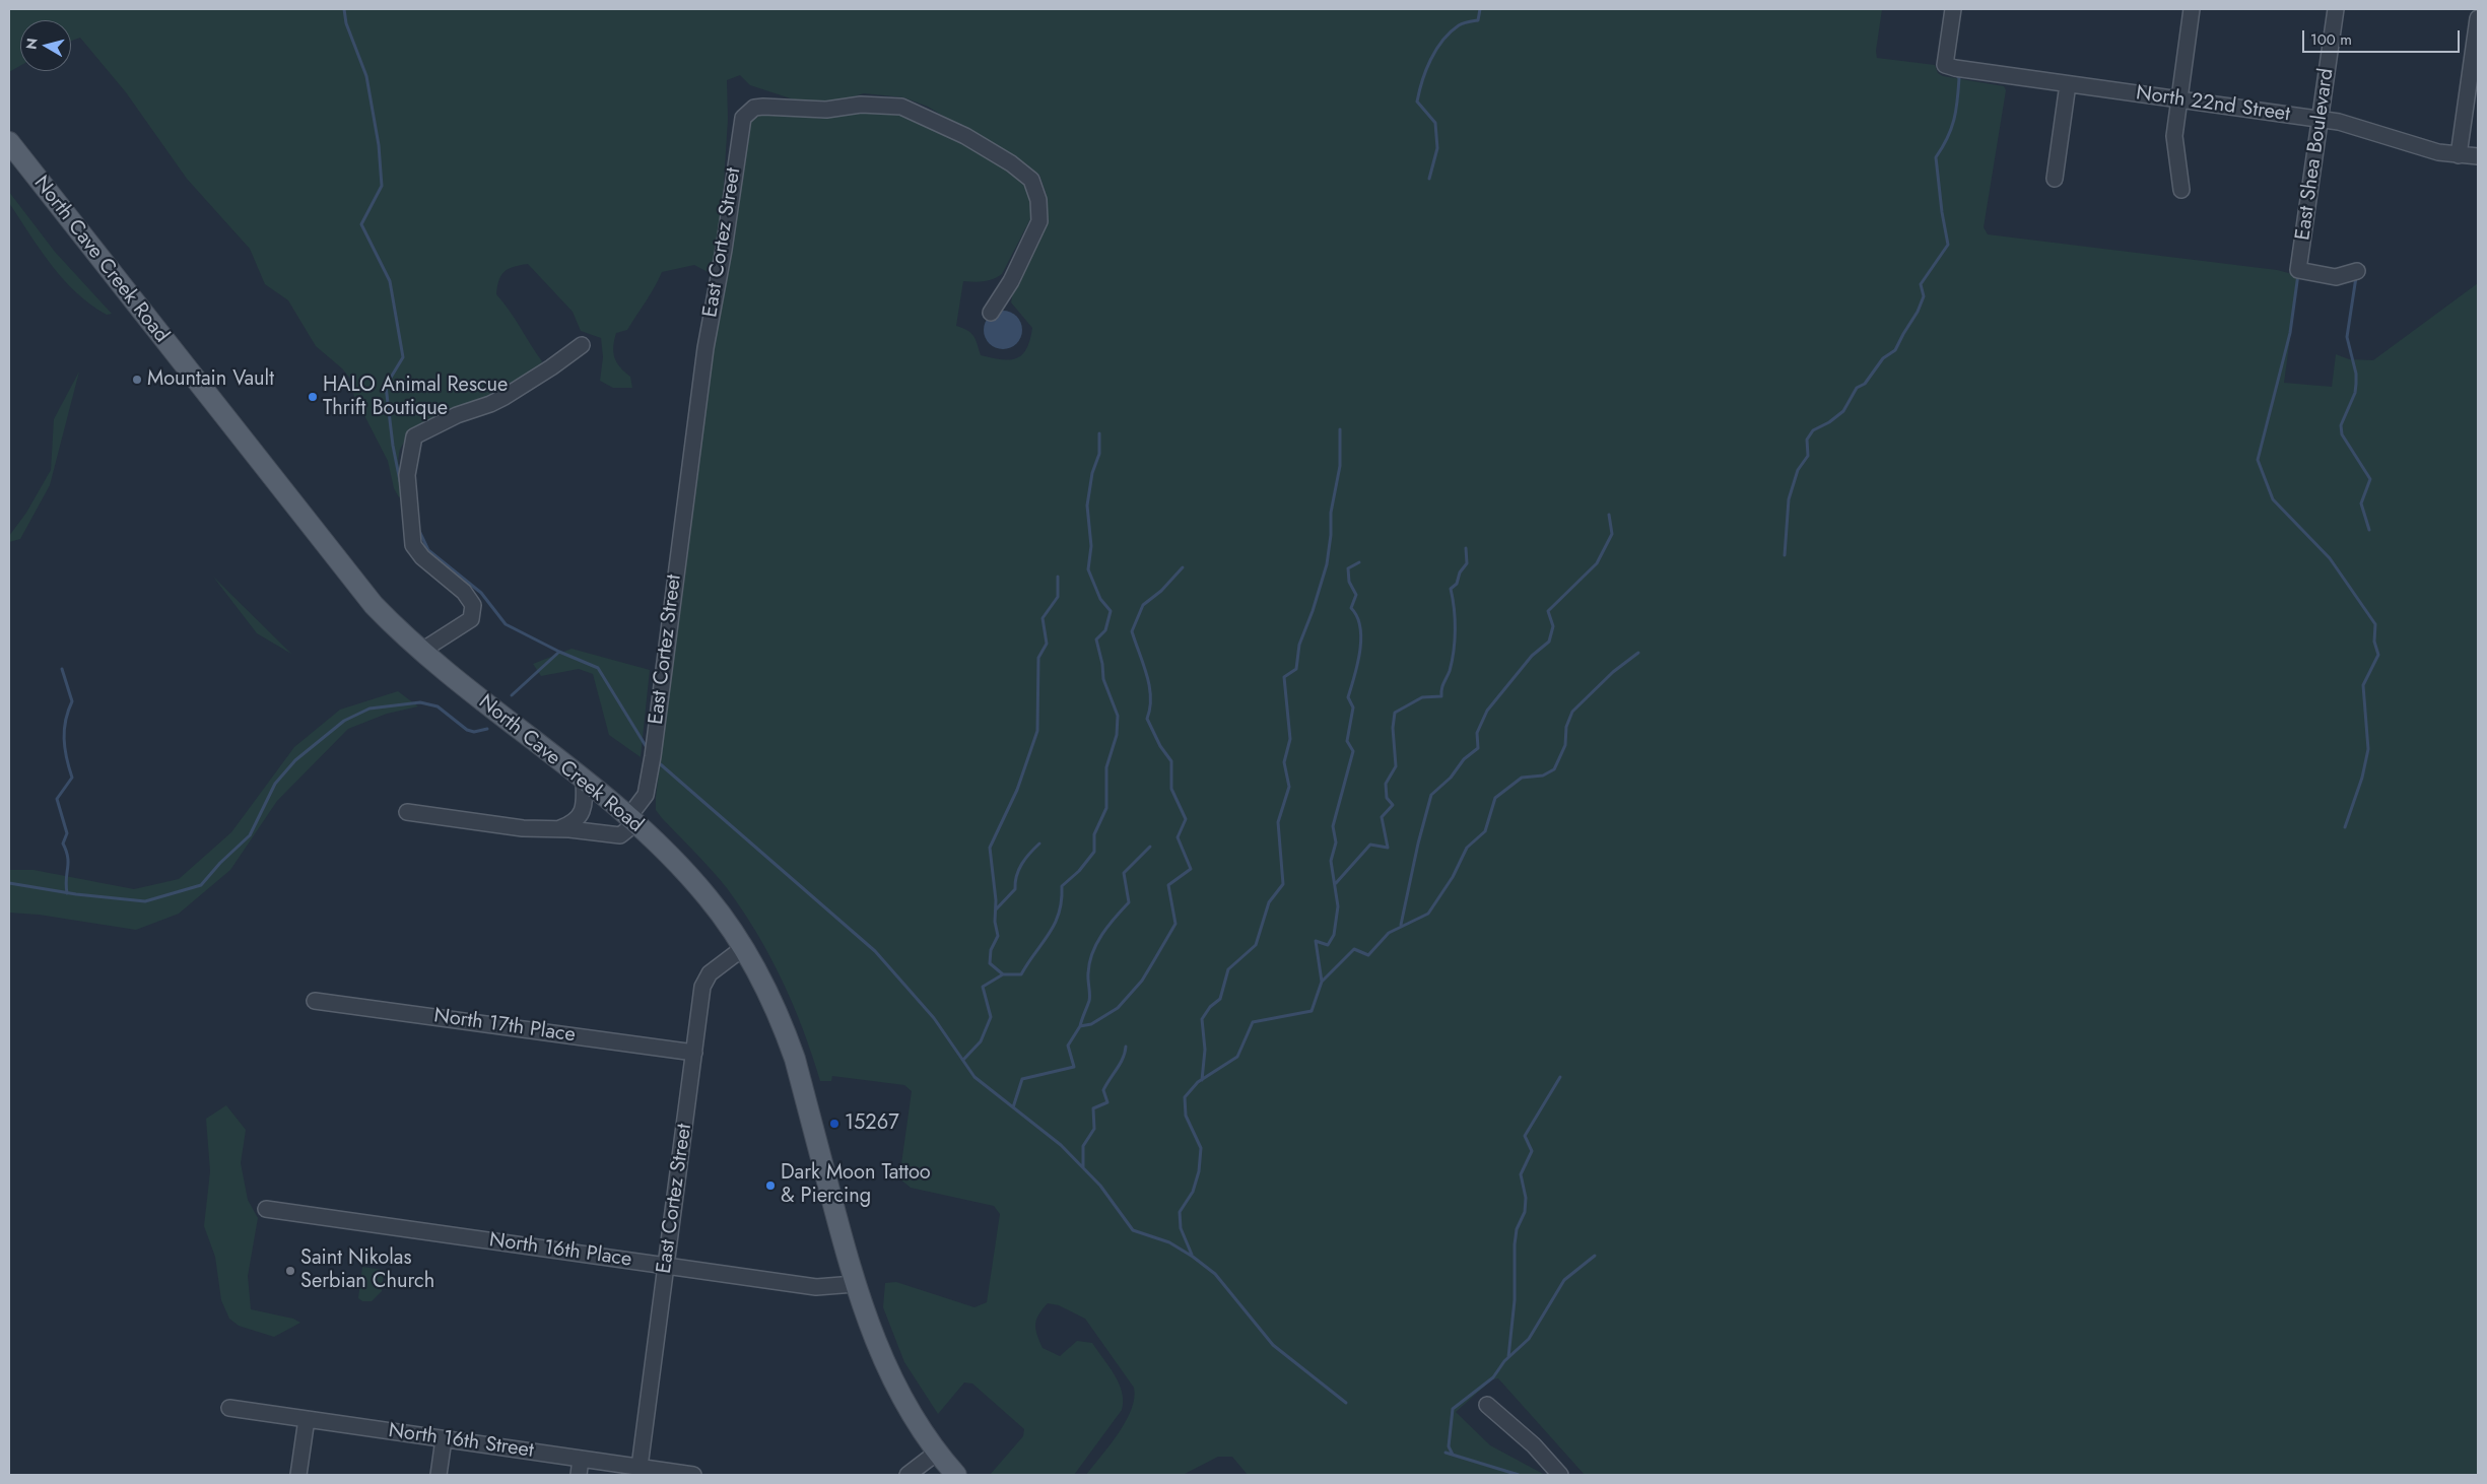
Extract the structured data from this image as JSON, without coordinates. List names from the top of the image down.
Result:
{
  "streets": {
    "main road": ["North Cave Creek Road"],
    "street": [
      "North 22nd Street",
      "East Shea Boulevard",
      "East Cortez Street",
      "North 17th Place",
      "North 16th Place",
      "North 16th Street"
    ]
  },
  "crossings": [
    ["North 22nd Street", "East Shea Boulevard"],
    ["East Cortez Street", "North Cave Creek Road"],
    ["East Cortez Street", "North 17th Place"],
    ["East Cortez Street", "North 16th Place"],
    ["East Cortez Street", "North 16th Street"],
    ["North Cave Creek Road", "North 16th Place"]
  ],
  "places": [
    "Mountain Vault",
    "HALO Animal Rescue Thrift Boutique",
    "15267",
    "Dark Moon Tattoo & Piercing",
    "Saint Nikolas Serbian Church"
  ],
  "scale_bar": "100 m",
  "north": "left"
}
